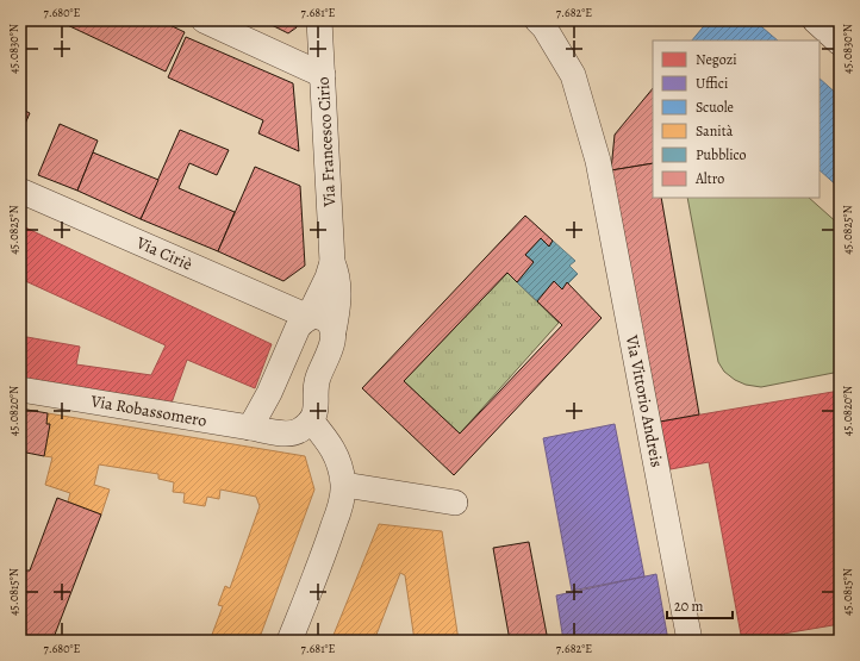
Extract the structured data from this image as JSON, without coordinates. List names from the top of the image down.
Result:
{
  "streets": {
    "street": [
      "Via Francesco Cirio",
      "Via Ciriè",
      "Via Vittorio Andreis",
      "Via Robassomero"
    ]
  },
  "crossings": [
    ["Via Francesco Cirio", "Via Ciriè"],
    ["Via Francesco Cirio", "Via Robassomero"]
  ],
  "legend": [
    "Negozi",
    "Uffici",
    "Scuole",
    "Sanità",
    "Pubblico",
    "Altro"
  ],
  "scale_bar": "20 m",
  "coordinates": [
    "7.680°E",
    "7.681°E",
    "7.682°E",
    "45.0830°N",
    "45.0825°N",
    "45.0820°N",
    "45.0815°N"
  ]
}
